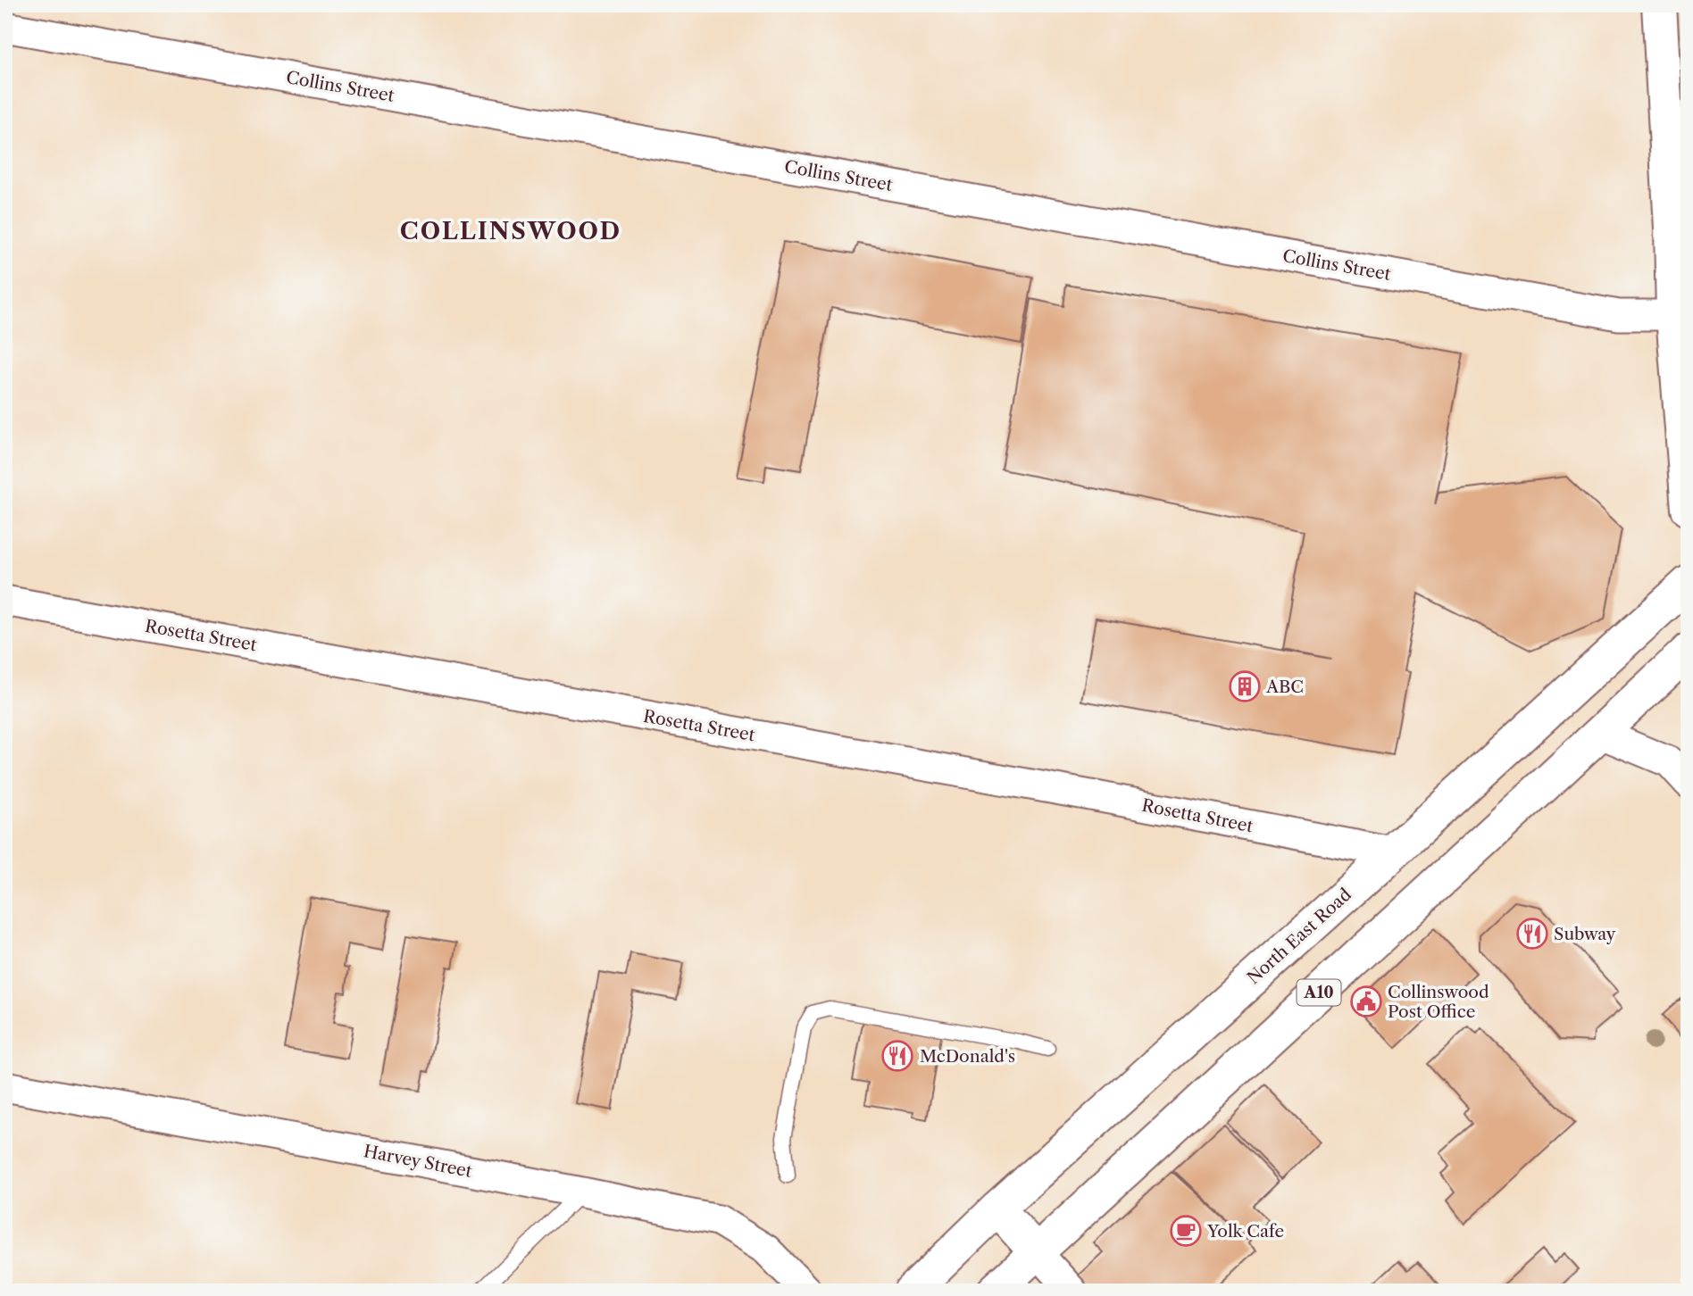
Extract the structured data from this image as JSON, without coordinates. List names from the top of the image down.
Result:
{
  "streets": {
    "main road": ["North East Road", "A10"],
    "street": ["Collins Street", "Rosetta Street", "Harvey Street"]
  },
  "crossings": [
    ["Rosetta Street", "North East Road"]
  ],
  "districts": ["COLLINSWOOD"],
  "places": {
    "building": ["ABC"],
    "restaurant": ["Subway", "McDonald's"],
    "public building": ["Collinswood Post Office"],
    "cafe": ["Yolk Cafe"]
  }
}
